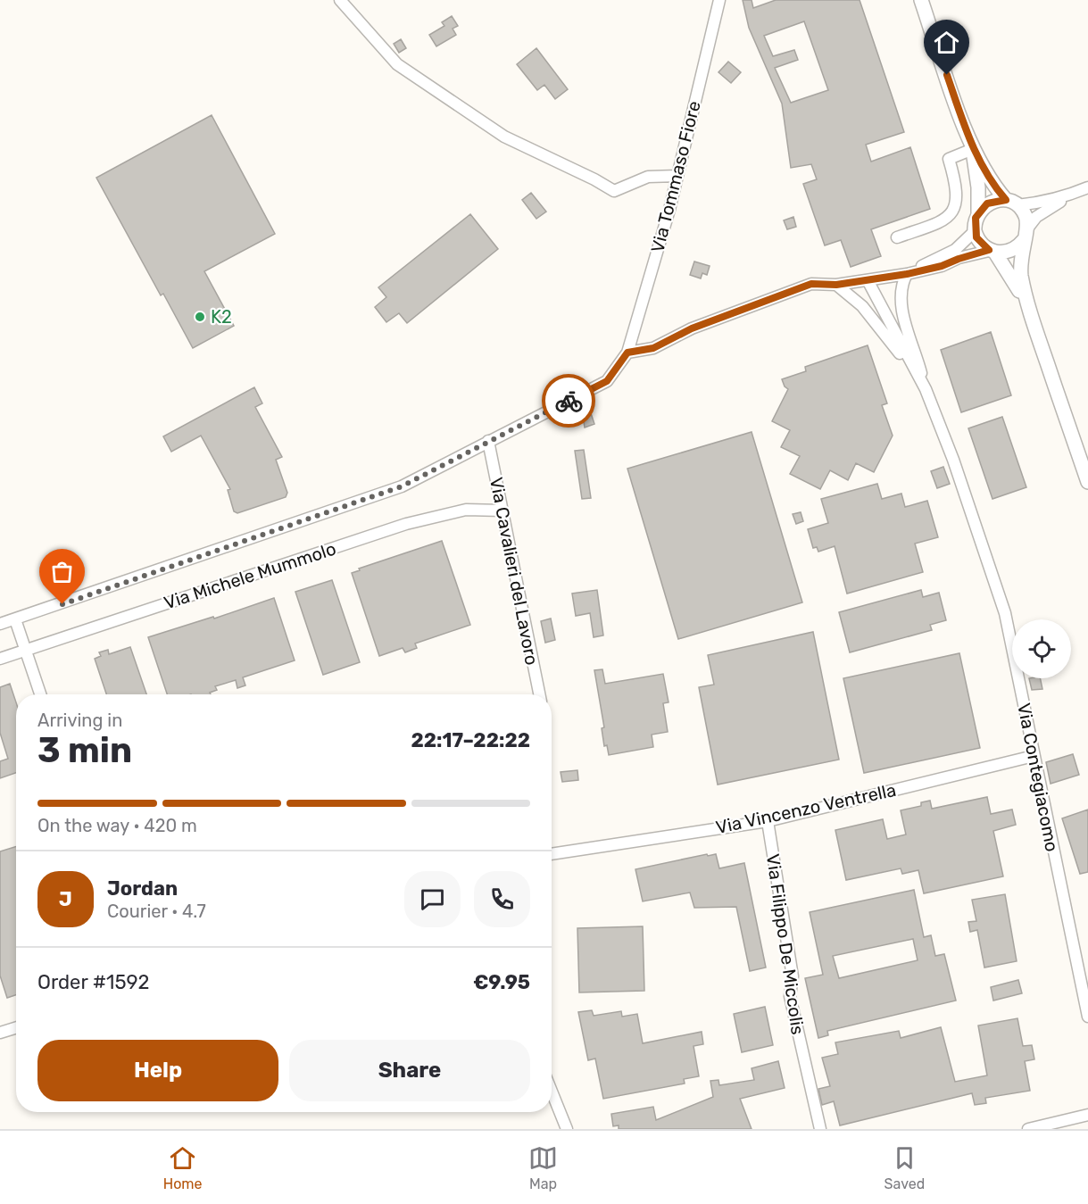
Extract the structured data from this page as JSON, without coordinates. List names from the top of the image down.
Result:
{
  "streets": {
    "street": [
      "Via Tommaso Fiore",
      "Via Cavalieri del Lavoro",
      "Via Michele Mummolo",
      "Via Contegiacomo",
      "Via Vincenzo Ventrella",
      "Via Filippo De Miccolis"
    ]
  },
  "crossings": [
    ["Via Tommaso Fiore", "Via Michele Mummolo"],
    ["Via Cavalieri del Lavoro", "Via Michele Mummolo"],
    ["Via Contegiacomo", "Via Vincenzo Ventrella"],
    ["Via Vincenzo Ventrella", "Via Filippo De Miccolis"]
  ],
  "places": ["K2"],
  "page": {
    "heading": ["3 min", "Arriving in", "22:17–22:22"],
    "panel": [
      "Jordan",
      "Courier · 4.7",
      "Order #1592",
      "€9.95"
    ],
    "bar": "On the way · 420 m",
    "round": "J",
    "buttons": ["Help", "Share"],
    "tabs": ["Home", "Map", "Saved"]
  }
}
